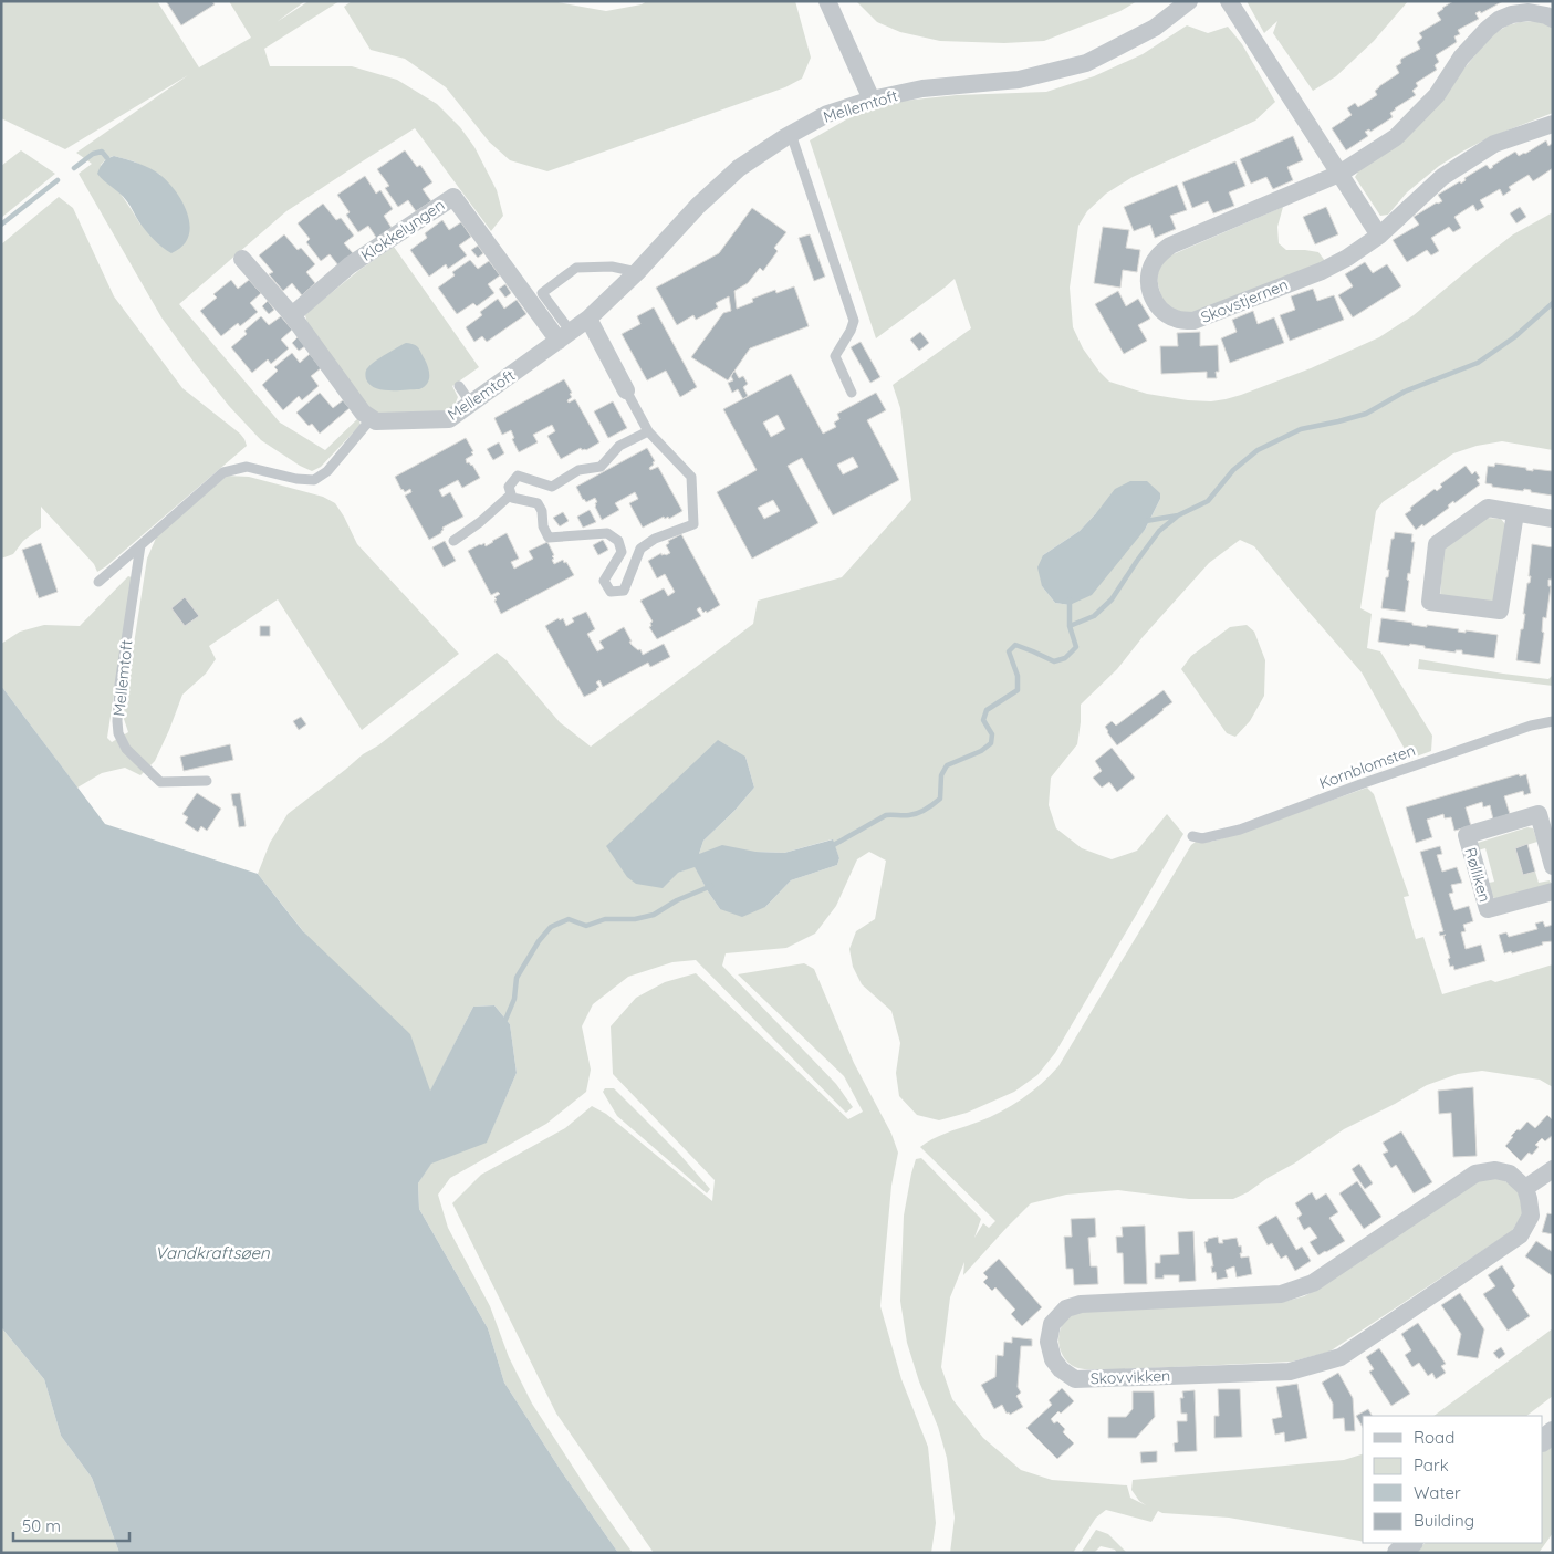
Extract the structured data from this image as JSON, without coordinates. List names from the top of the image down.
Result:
{
  "streets": {
    "street": [
      "Mellemtoft",
      "Klokkelyngen",
      "Skovstjernen",
      "Rølliken",
      "Skovvikken"
    ],
    "lane": ["Kornblomsten"]
  },
  "crossings": [
    ["Mellemtoft", "Klokkelyngen"]
  ],
  "water": ["Vandkraftsøen"],
  "legend": [
    "Road",
    "Park",
    "Water",
    "Building"
  ],
  "scale_bar": "50 m"
}
